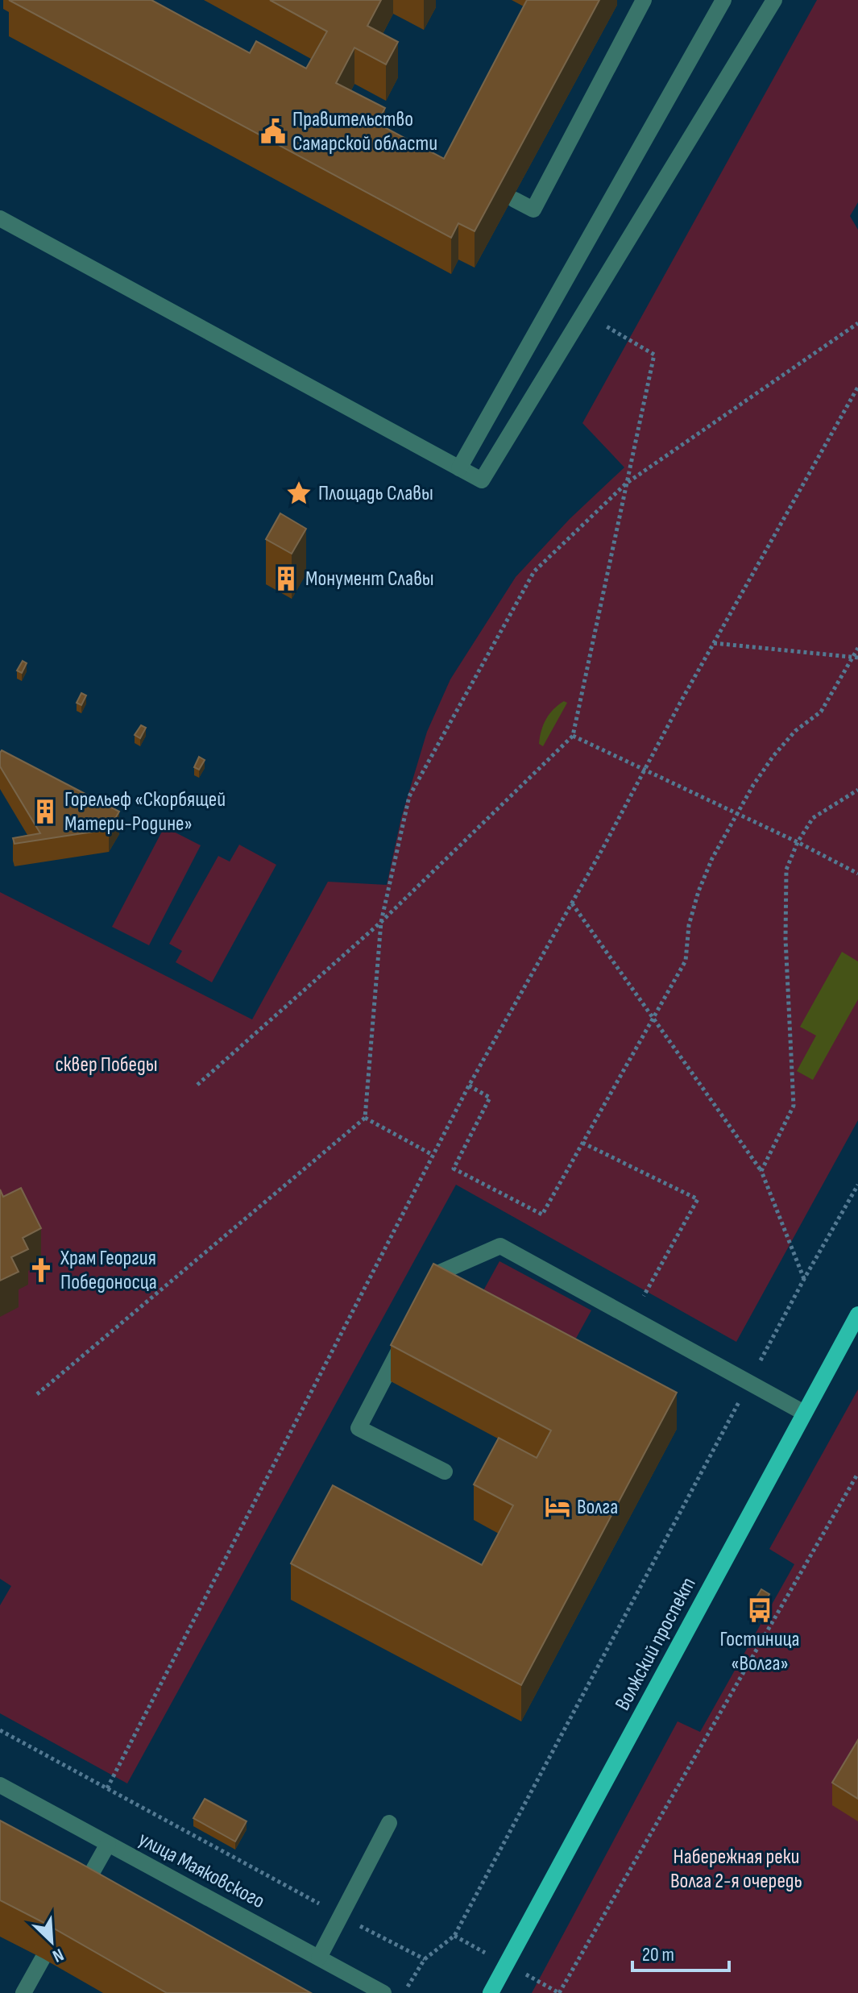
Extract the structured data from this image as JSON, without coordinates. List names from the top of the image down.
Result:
{
  "streets": {
    "main road": ["Волжский проспект"],
    "street": ["улица Маяковского"]
  },
  "parks": ["сквер Победы", "Набережная реки Волга 2-я очередь"],
  "places": {
    "public building": ["Правительство Самарской области"],
    "place": ["Площадь Славы"],
    "building": ["Монумент Славы", "Горельеф «Скорбящей Матери-Родине»"],
    "church": ["Храм Георгия Победоносца"],
    "hotel": ["Волга"],
    "bus stop": ["Гостиница «Волга»"]
  },
  "scale_bar": "20 m",
  "north": "bottom right"
}
